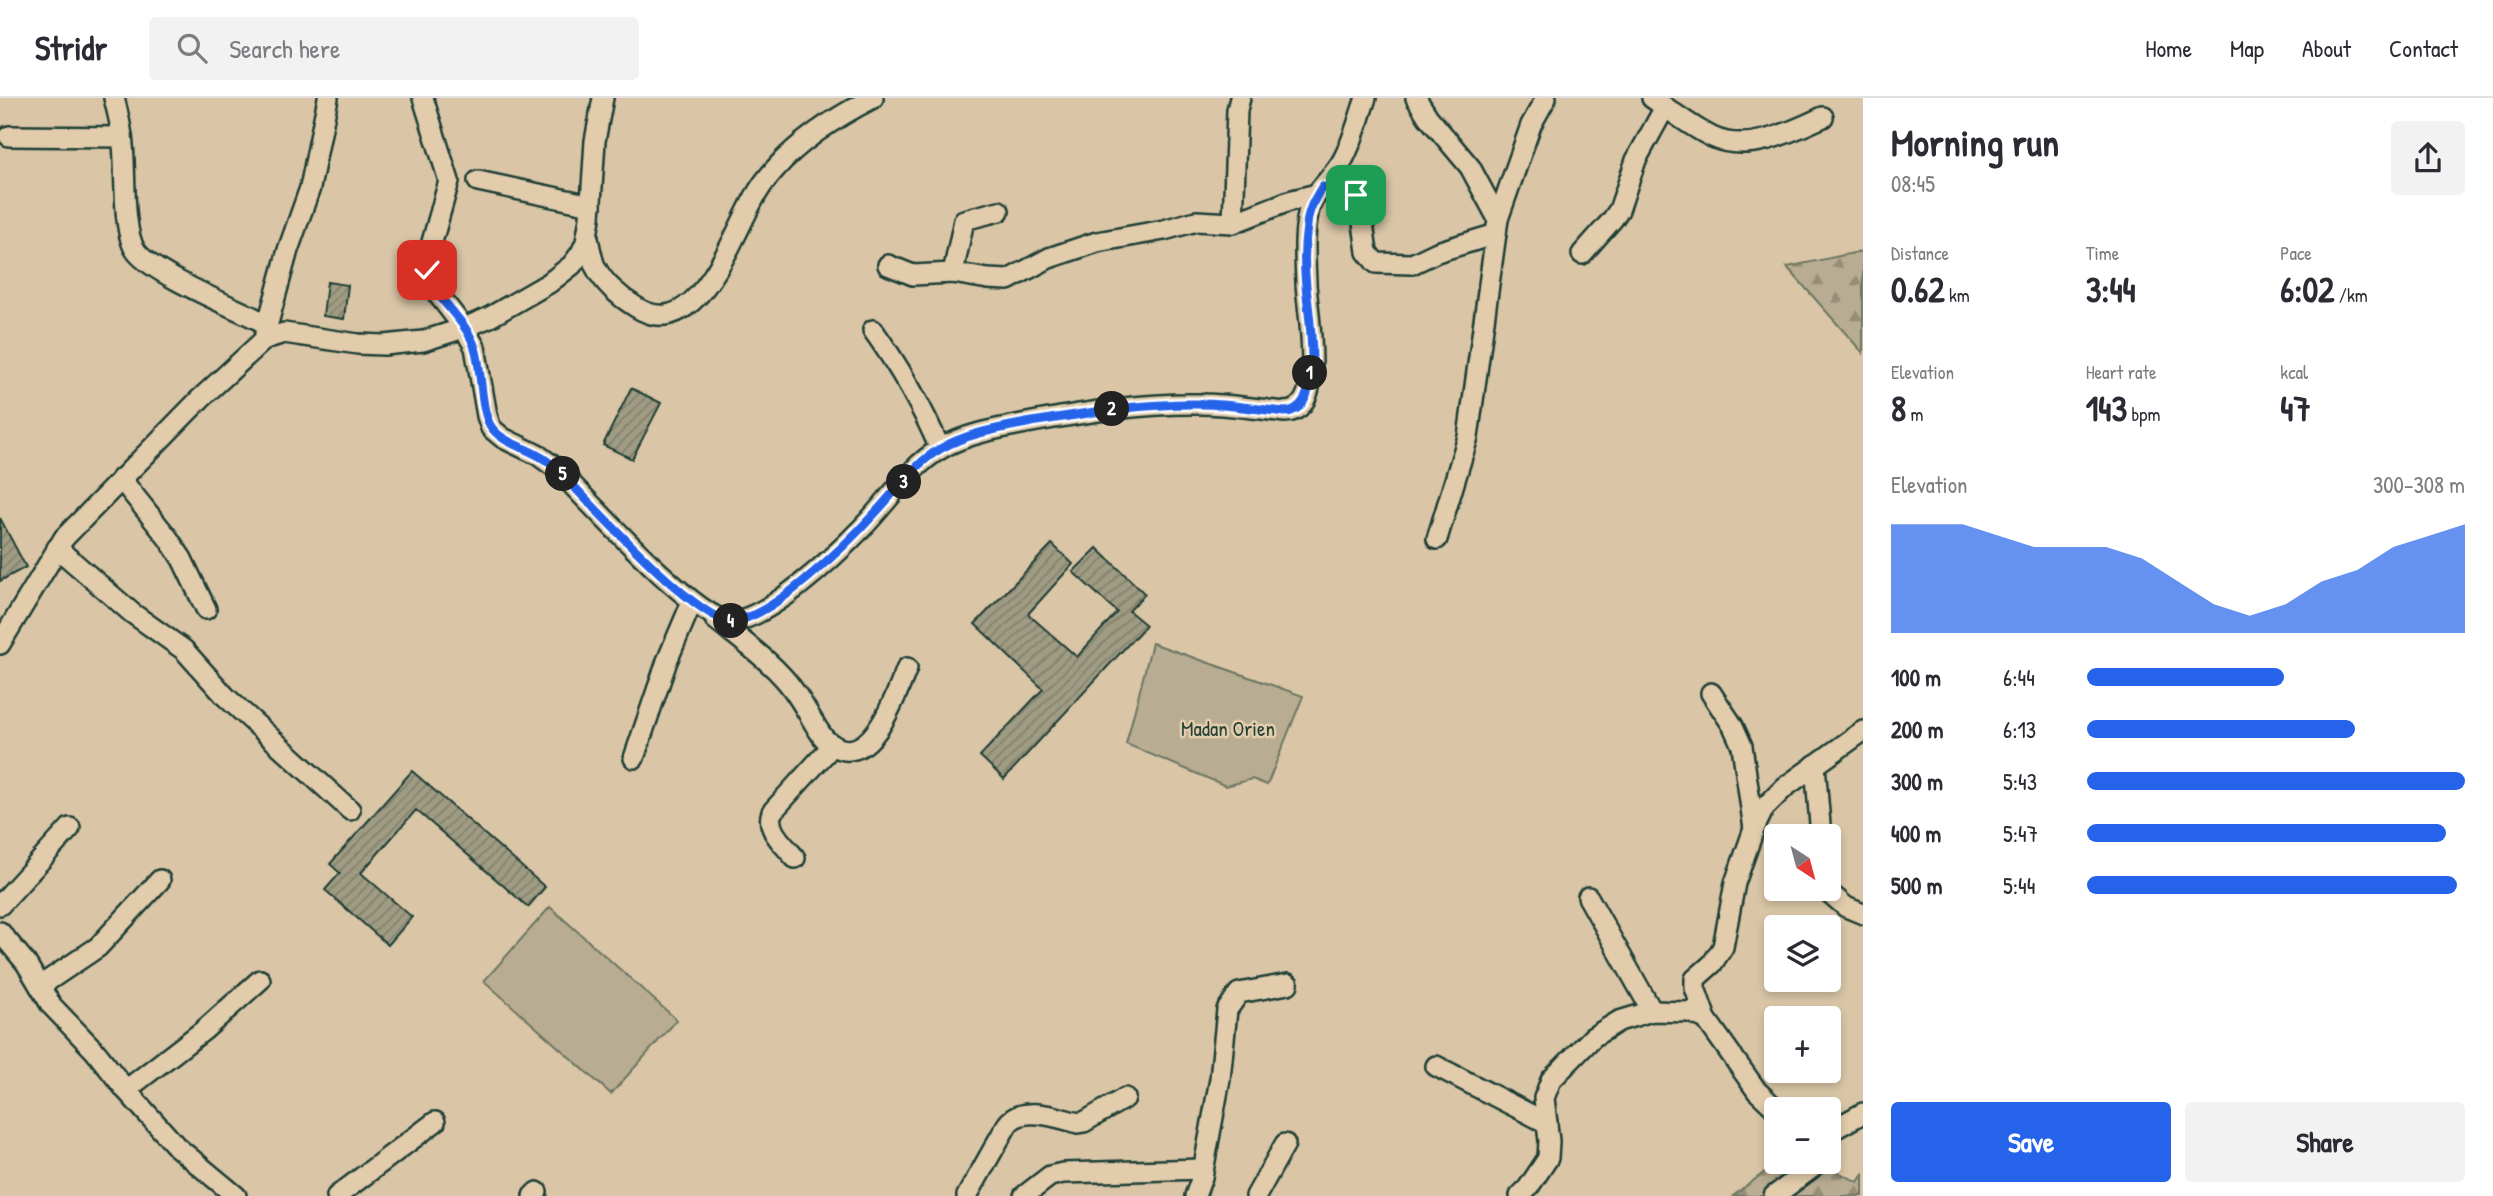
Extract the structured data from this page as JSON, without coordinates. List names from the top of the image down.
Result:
{
  "parks": ["Madan Orien"],
  "north": "bottom right",
  "page": {
    "header": "Stridr",
    "search": "Search here",
    "nav": [
      "Home",
      "Map",
      "About",
      "Contact"
    ],
    "heading": ["Morning run", "08:45"],
    "stats": [
      ["Distance", "0.62 km"],
      ["Time", "3:44"],
      ["Pace", "6:02 /km"],
      ["Elevation", "8 m"],
      ["Heart rate", "143 bpm"],
      ["kcal", "47"]
    ],
    "pins": [
      "1",
      "2",
      "5",
      "3",
      "4"
    ],
    "chart": ["Elevation", "300–308 m"],
    "list": [
      {
        "name": "100 m",
        "note": "6:44"
      },
      {
        "name": "200 m",
        "note": "6:13"
      },
      {
        "name": "300 m",
        "note": "5:43"
      },
      {
        "name": "400 m",
        "note": "5:47"
      },
      {
        "name": "500 m",
        "note": "5:44"
      }
    ],
    "map_buttons": ["+", "−"],
    "buttons": ["Save", "Share"]
  }
}
